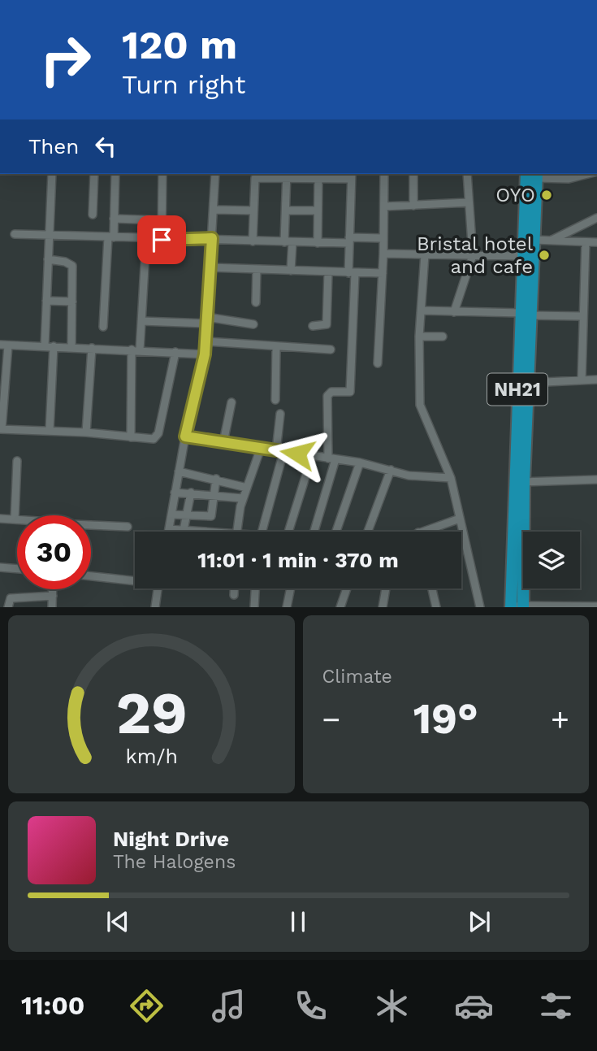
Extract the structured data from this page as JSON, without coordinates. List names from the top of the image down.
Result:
{
  "streets": {
    "highway": ["NH21"]
  },
  "places": ["OYO", "Bristal hotel and cafe"],
  "page": {
    "turn": ["120 m", "Turn right"],
    "then": "Then",
    "limit": "30",
    "trip": "11:01 · 1 min · 370 m",
    "tile": "Climate",
    "heat": ["−", "19°", "+"],
    "song": ["Night Drive", "The Halogens"],
    "tabs": "11:00",
    "gauge": ["29", "km/h"]
  }
}
